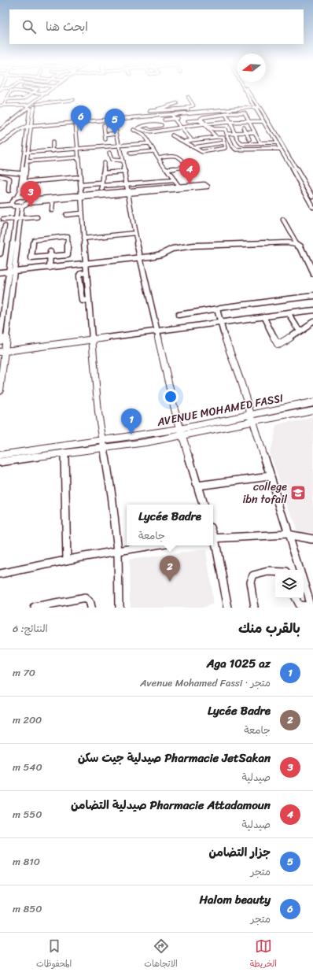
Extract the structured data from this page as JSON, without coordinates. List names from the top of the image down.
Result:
{
  "streets": {
    "street": ["AVENUE MOHAMED FASSI"]
  },
  "places": {
    "school or university": ["college ibn tofail"]
  },
  "north": "left",
  "page": {
    "search": "ابحث هنا",
    "pins": [
      "6",
      "5",
      "4",
      "3",
      "1",
      "2"
    ],
    "popup": ["Lycée Badre", "جامعة"],
    "heading": ["بالقرب منك", "النتائج: 6"],
    "list": [
      {
        "mark": "1",
        "name": "Aga 1025 az",
        "note": "متجر · Avenue Mohamed Fassi",
        "value": "70 m"
      },
      {
        "mark": "2",
        "name": "Lycée Badre",
        "note": "جامعة",
        "value": "200 m"
      },
      {
        "mark": "3",
        "name": "Pharmacie JetSakan صيدلية جيت سكن",
        "note": "صيدلية",
        "value": "540 m"
      },
      {
        "mark": "4",
        "name": "Pharmacie Attadamoun صيدلية التضامن",
        "note": "صيدلية",
        "value": "550 m"
      },
      {
        "mark": "5",
        "name": "جزار التضامن",
        "note": "متجر",
        "value": "810 m"
      },
      {
        "mark": "6",
        "name": "Halom beauty",
        "note": "متجر",
        "value": "850 m"
      }
    ],
    "nav": ["الخريطة", "الاتجاهات", "المحفوظات"]
  }
}
